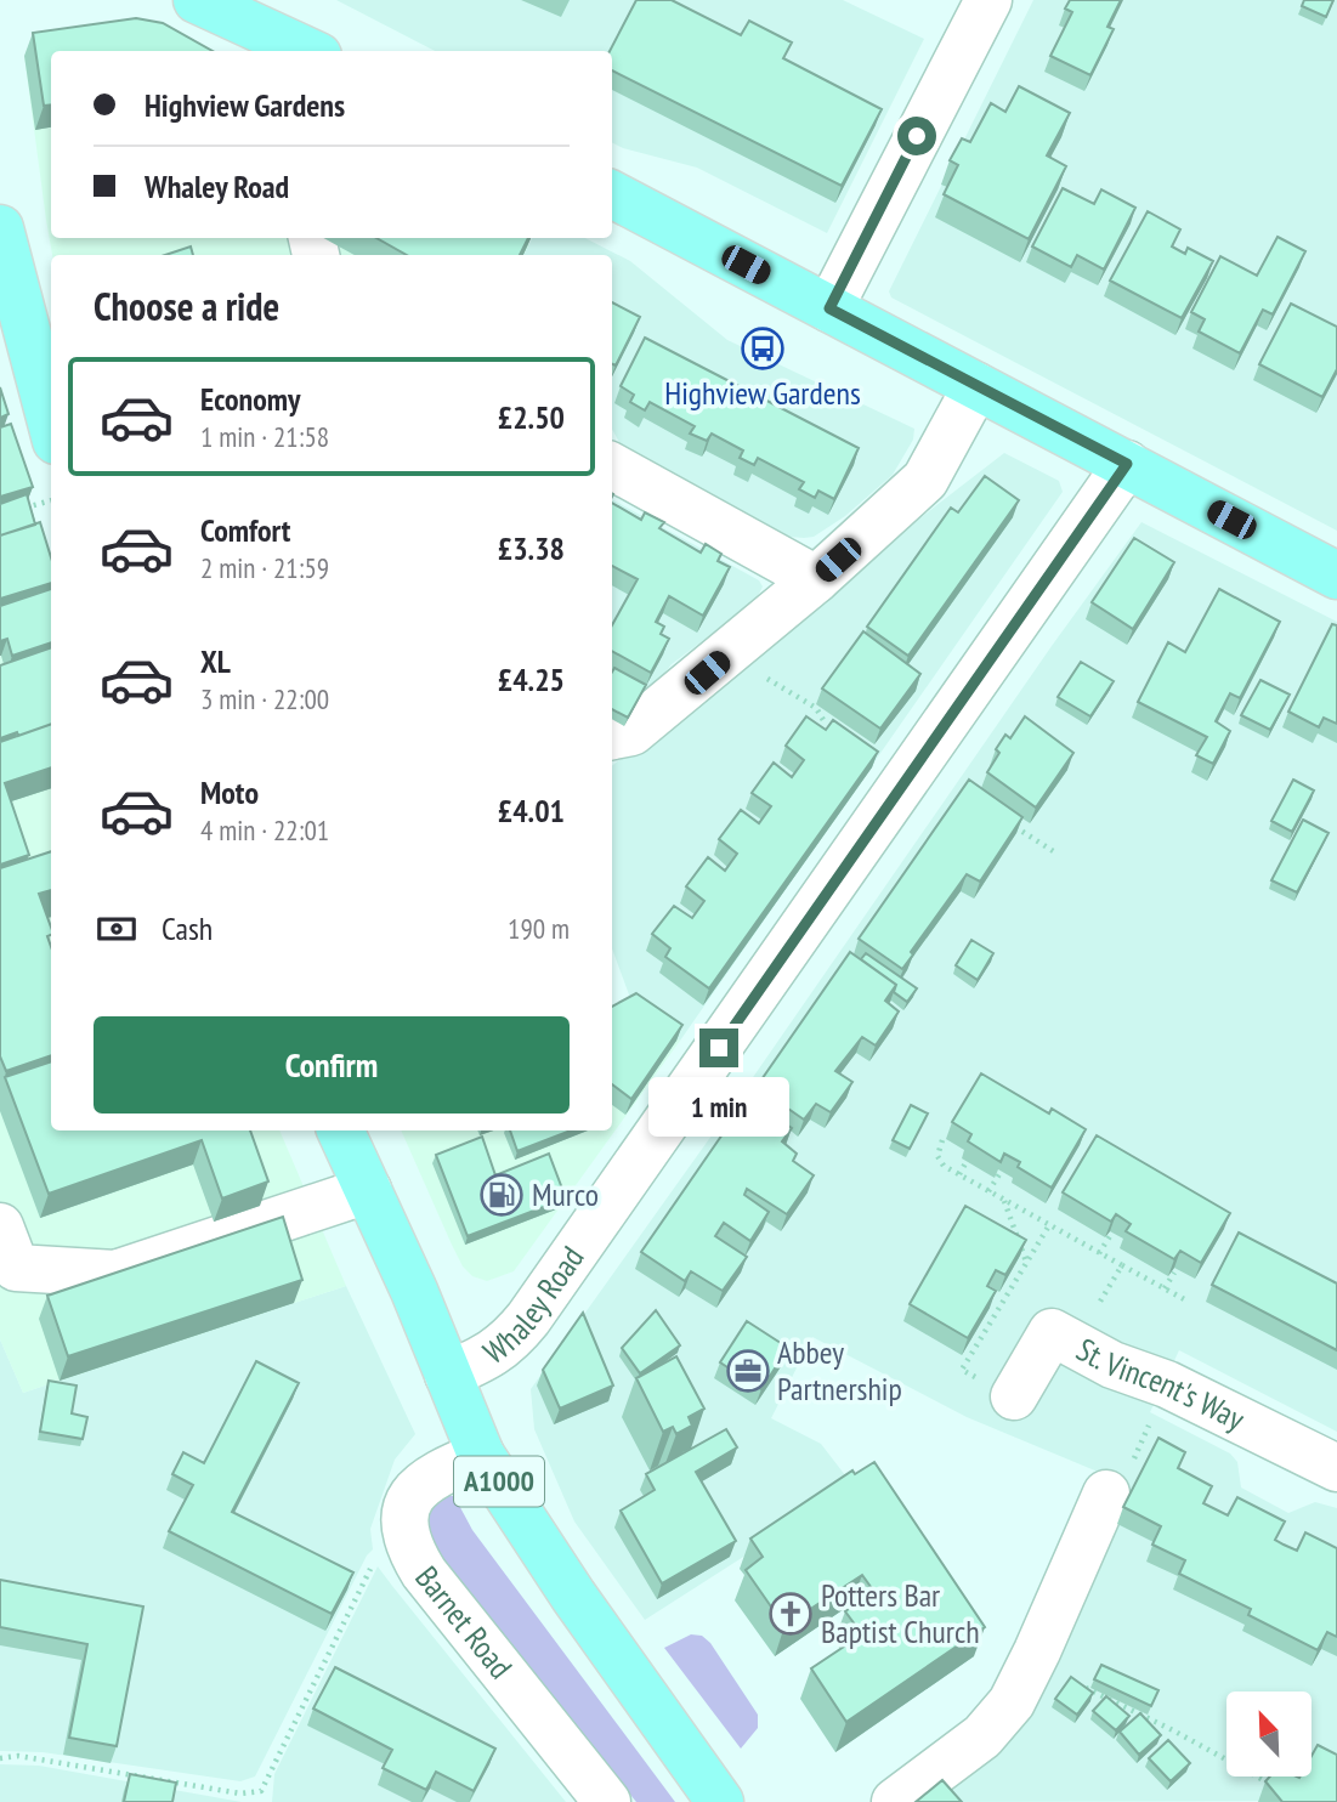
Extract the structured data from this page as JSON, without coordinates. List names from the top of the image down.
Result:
{
  "streets": {
    "main road": ["A1000"],
    "street": ["Whaley Road", "St. Vincent's Way", "Barnet Road"]
  },
  "crossings": [
    ["Whaley Road", "A1000"],
    ["A1000", "Barnet Road"]
  ],
  "places": {
    "bus stop": ["Highview Gardens"],
    "fuel station": ["Murco"],
    "office": ["Abbey Partnership"],
    "church": ["Potters Bar Baptist Church"]
  },
  "north": "top left",
  "page": {
    "banner": ["Highview Gardens", "Whaley Road"],
    "heading": "Choose a ride",
    "list": [
      {
        "name": "Economy",
        "note": "1 min · 21:58",
        "value": "£2.50"
      },
      {
        "name": "Comfort",
        "note": "2 min · 21:59",
        "value": "£3.38"
      },
      {
        "name": "XL",
        "note": "3 min · 22:00",
        "value": "£4.25"
      },
      {
        "name": "Moto",
        "note": "4 min · 22:01",
        "value": "£4.01"
      }
    ],
    "pay": ["Cash", "190 m"],
    "buttons": "Confirm",
    "bubble": "1 min"
  }
}
